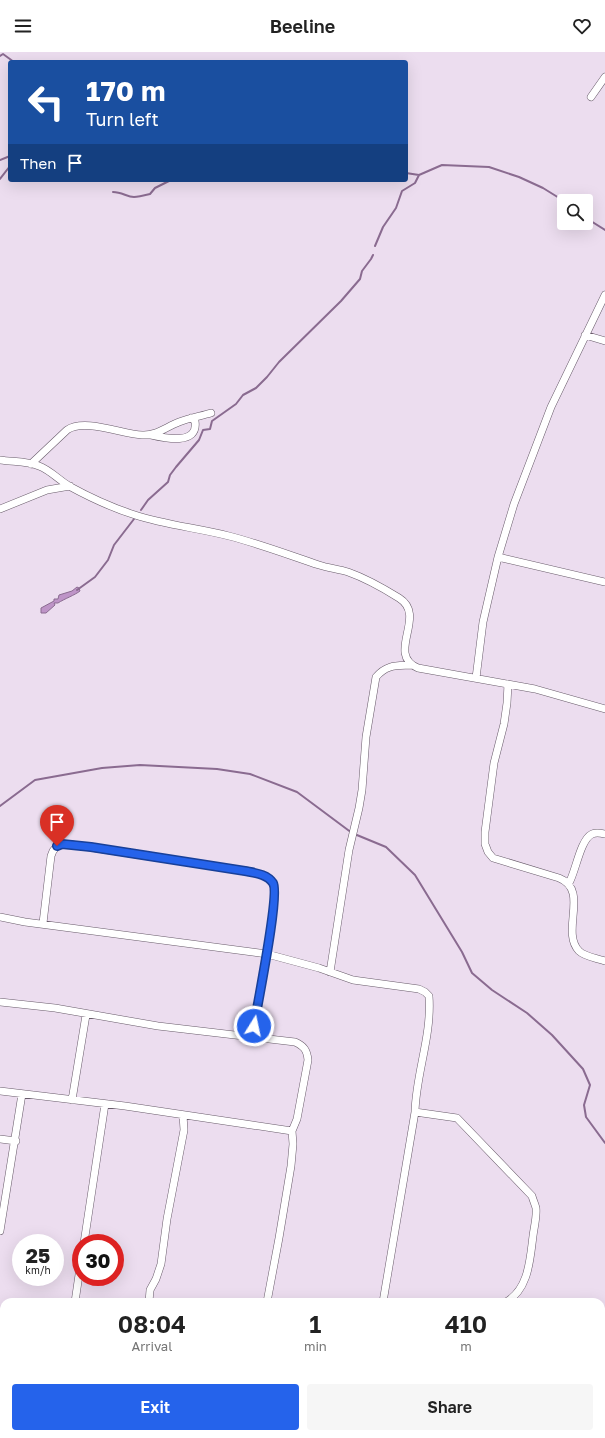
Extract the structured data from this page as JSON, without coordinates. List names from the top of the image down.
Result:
{
  "page": {
    "header": "Beeline",
    "turn": ["170 m", "Turn left"],
    "then": "Then",
    "speed": "25 km/h",
    "limit": "30",
    "eta": [
      "08:04",
      "Arrival",
      "1",
      "min",
      "410",
      "m"
    ],
    "buttons": ["Exit", "Share"]
  }
}
